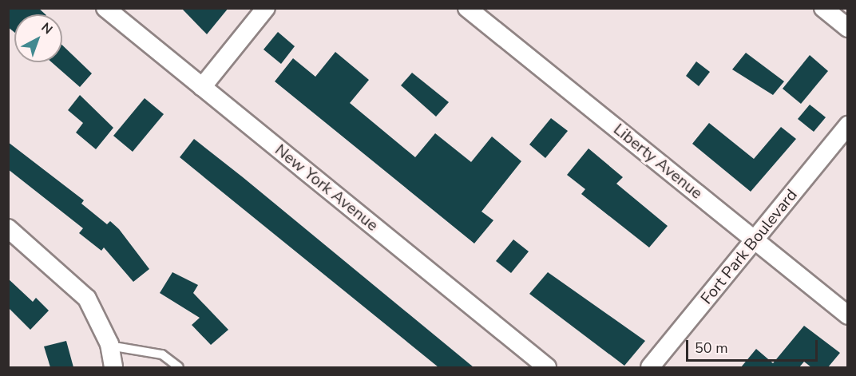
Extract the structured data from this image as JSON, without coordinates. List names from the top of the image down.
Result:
{
  "streets": {
    "street": ["Liberty Avenue", "New York Avenue", "Fort Park Boulevard"]
  },
  "crossings": [
    ["Liberty Avenue", "Fort Park Boulevard"]
  ],
  "scale_bar": "50 m",
  "north": "top right"
}
